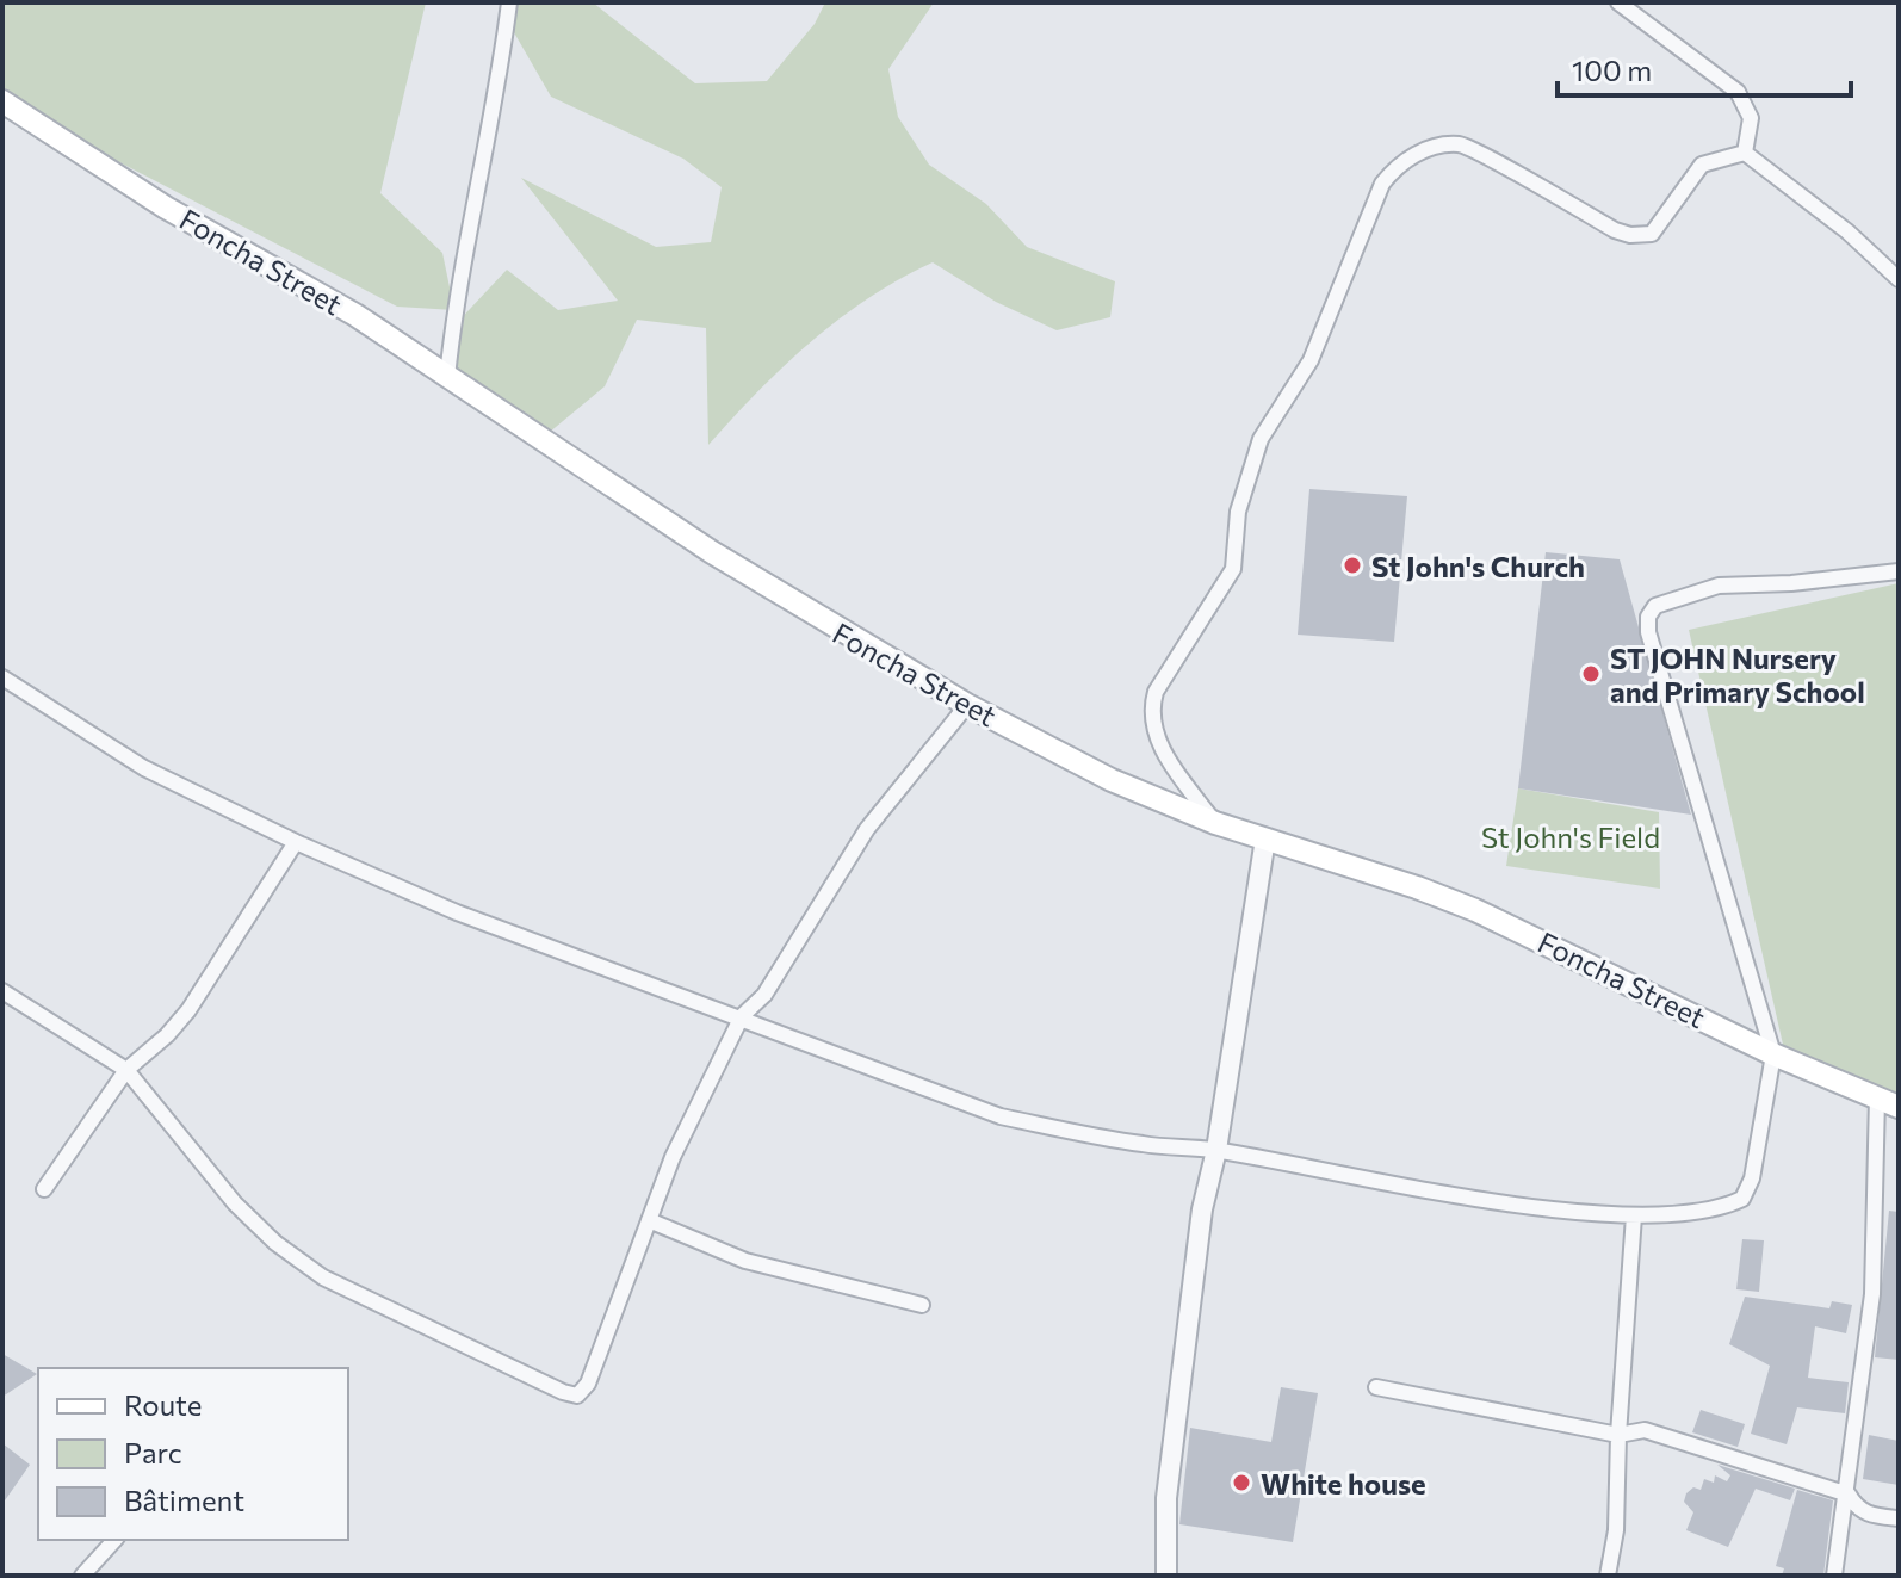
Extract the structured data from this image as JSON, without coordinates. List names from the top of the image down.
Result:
{
  "streets": {
    "main road": ["Foncha Street"]
  },
  "parks": ["St John's Field"],
  "places": ["St John's Church", "ST JOHN Nursery and Primary School", "White house"],
  "legend": ["Route", "Parc", "Bâtiment"],
  "scale_bar": "100 m"
}
